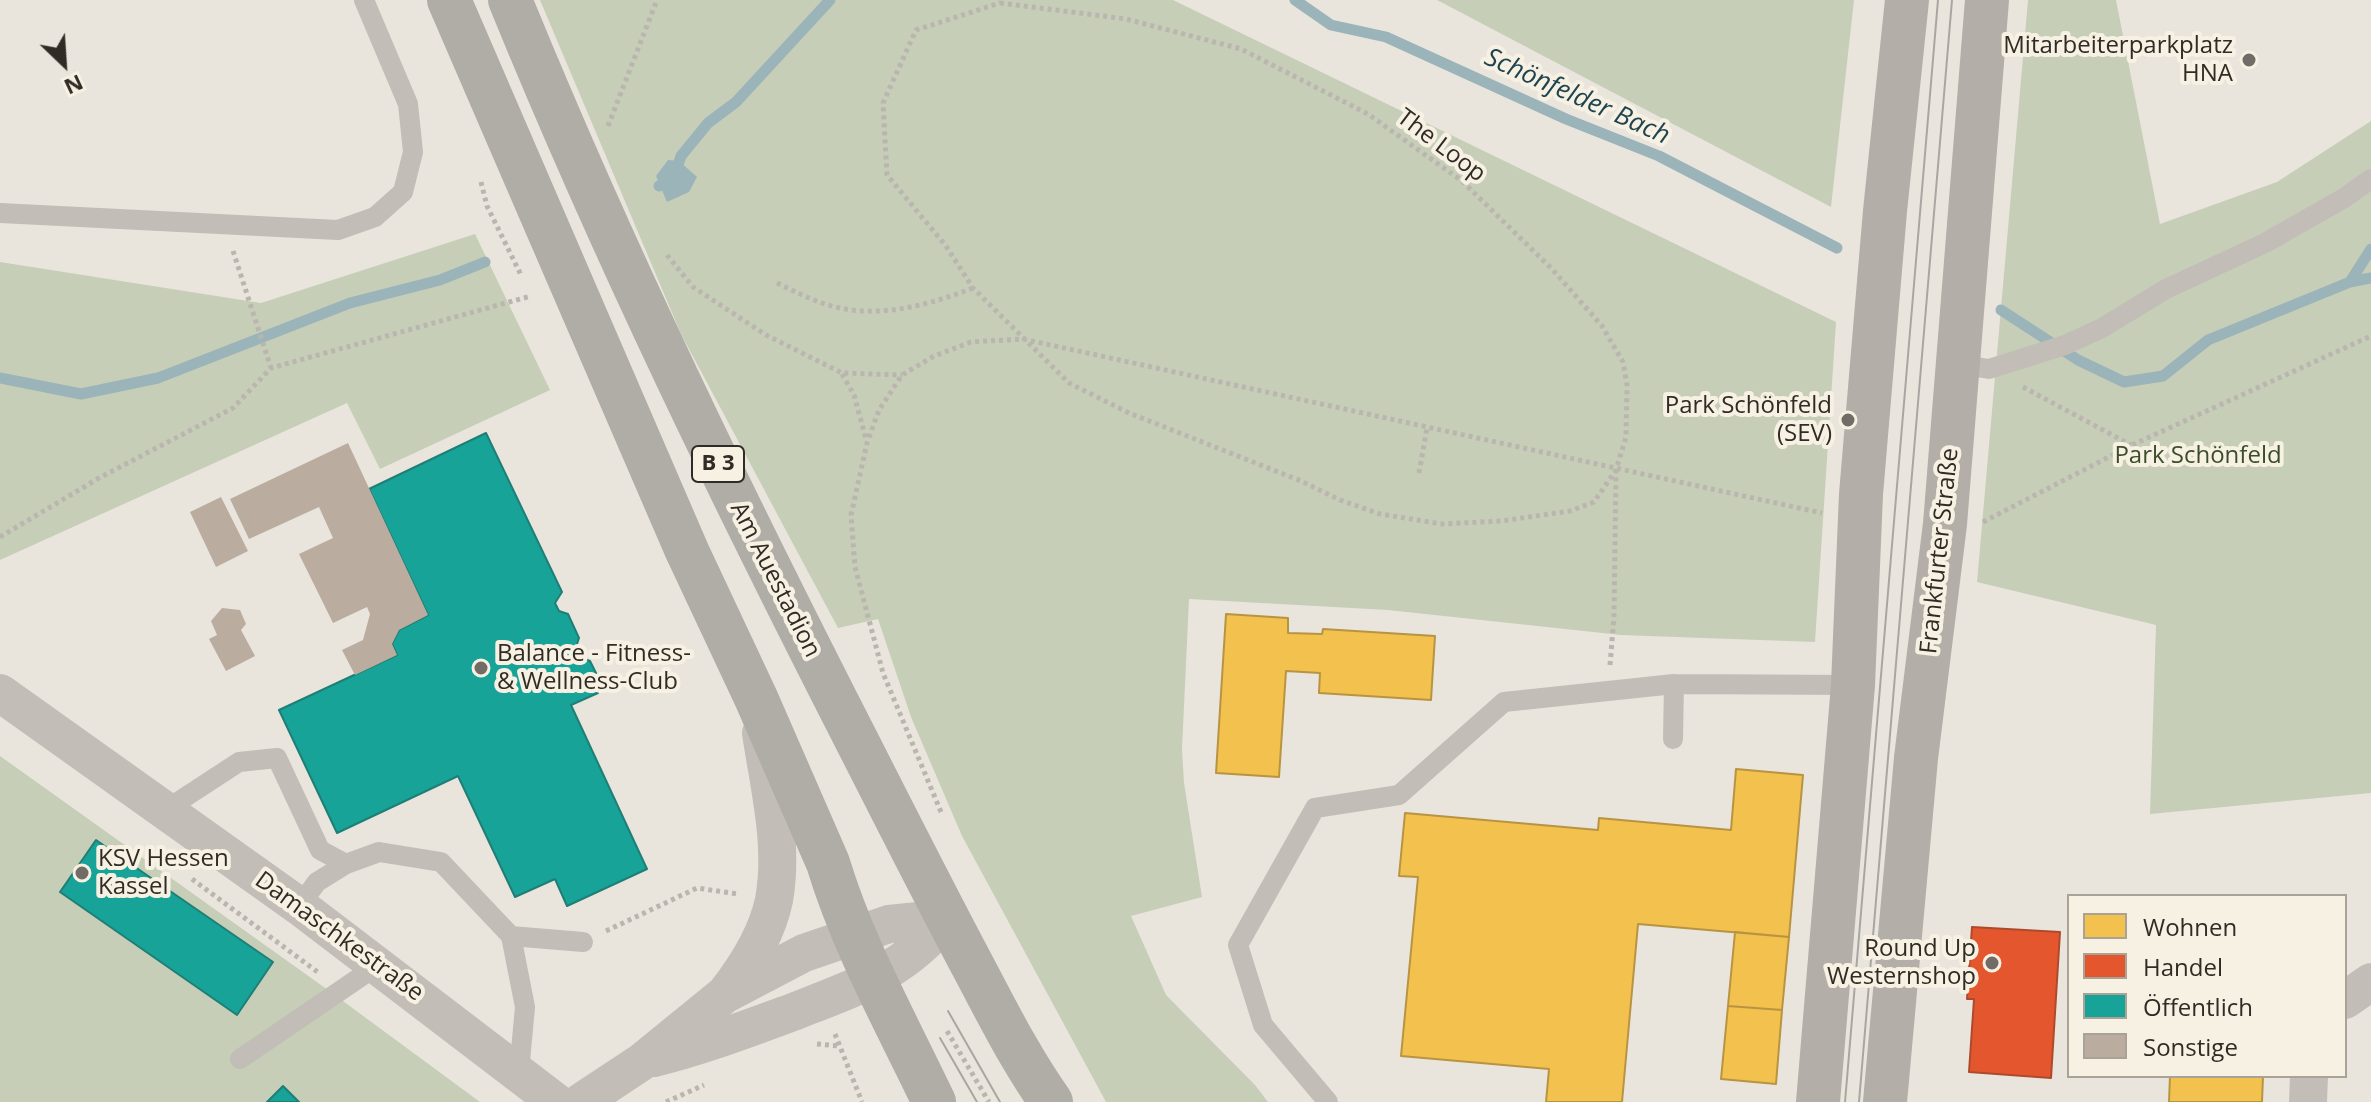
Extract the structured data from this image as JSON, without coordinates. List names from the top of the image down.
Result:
{
  "streets": {
    "main road": ["B 3", "Frankfurter Straße", "Am Auestadion"],
    "street": ["Damaschkestraße"],
    "path": ["The Loop"]
  },
  "water": ["Schönfelder Bach"],
  "parks": ["Park Schönfeld"],
  "places": [
    "Mitarbeiterparkplatz HNA",
    "Park Schönfeld (SEV)",
    "Balance - Fitness- & Wellness-Club",
    "KSV Hessen Kassel",
    "Round Up Westernshop"
  ],
  "legend": [
    "Wohnen",
    "Handel",
    "Öffentlich",
    "Sonstige"
  ],
  "north": "bottom right"
}
